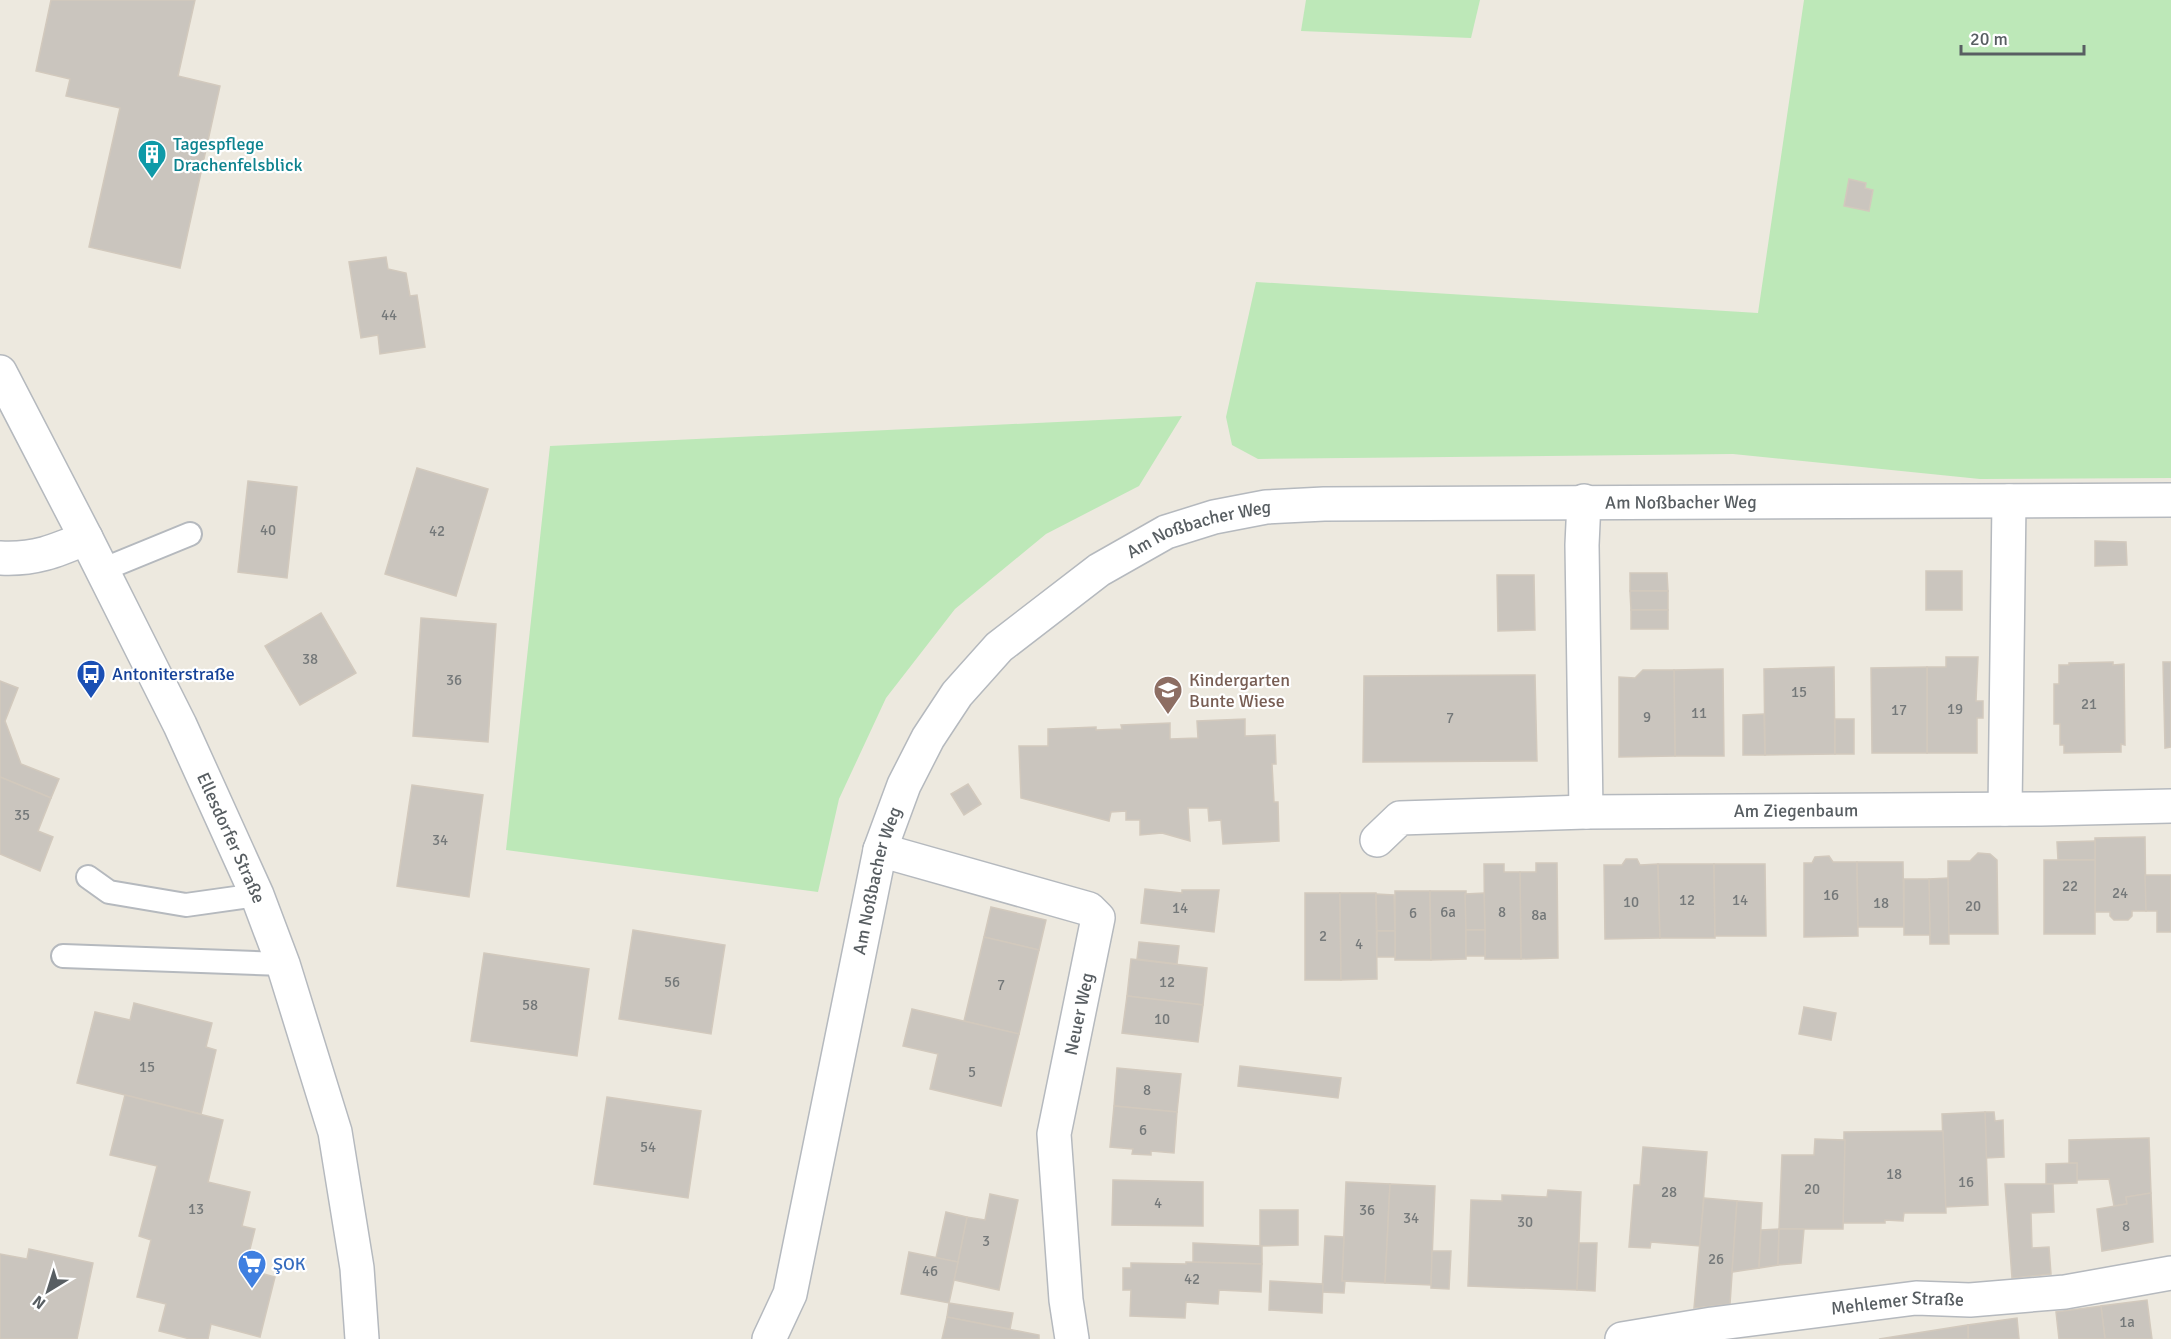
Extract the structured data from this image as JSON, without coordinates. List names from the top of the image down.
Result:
{
  "streets": {
    "street": [
      "Am Noßbacher Weg",
      "Am Ziegenbaum",
      "Ellesdorfer Straße",
      "Neuer Weg",
      "Mehlemer Straße"
    ]
  },
  "crossings": [
    ["Am Noßbacher Weg", "Neuer Weg"]
  ],
  "places": {
    "building": ["Tagespflege Drachenfelsblick"],
    "bus stop": ["Antoniterstraße"],
    "school or university": ["Kindergarten Bunte Wiese"],
    "supermarket": ["ŞOK"]
  },
  "house_numbers": [
    "44",
    "40",
    "42",
    "38",
    "36",
    "15",
    "21",
    "19",
    "17",
    "11",
    "9",
    "7",
    "35",
    "34",
    "22",
    "24",
    "16",
    "12",
    "14",
    "10",
    "18",
    "20",
    "14",
    "6a",
    "8",
    "6",
    "8a",
    "2",
    "4",
    "56",
    "12",
    "7",
    "58",
    "10",
    "15",
    "5",
    "8",
    "6",
    "54",
    "18",
    "16",
    "20",
    "28",
    "4",
    "13",
    "36",
    "34",
    "30",
    "8",
    "3",
    "26",
    "46",
    "42",
    "1a"
  ],
  "scale_bar": "20 m",
  "north": "bottom left"
}
